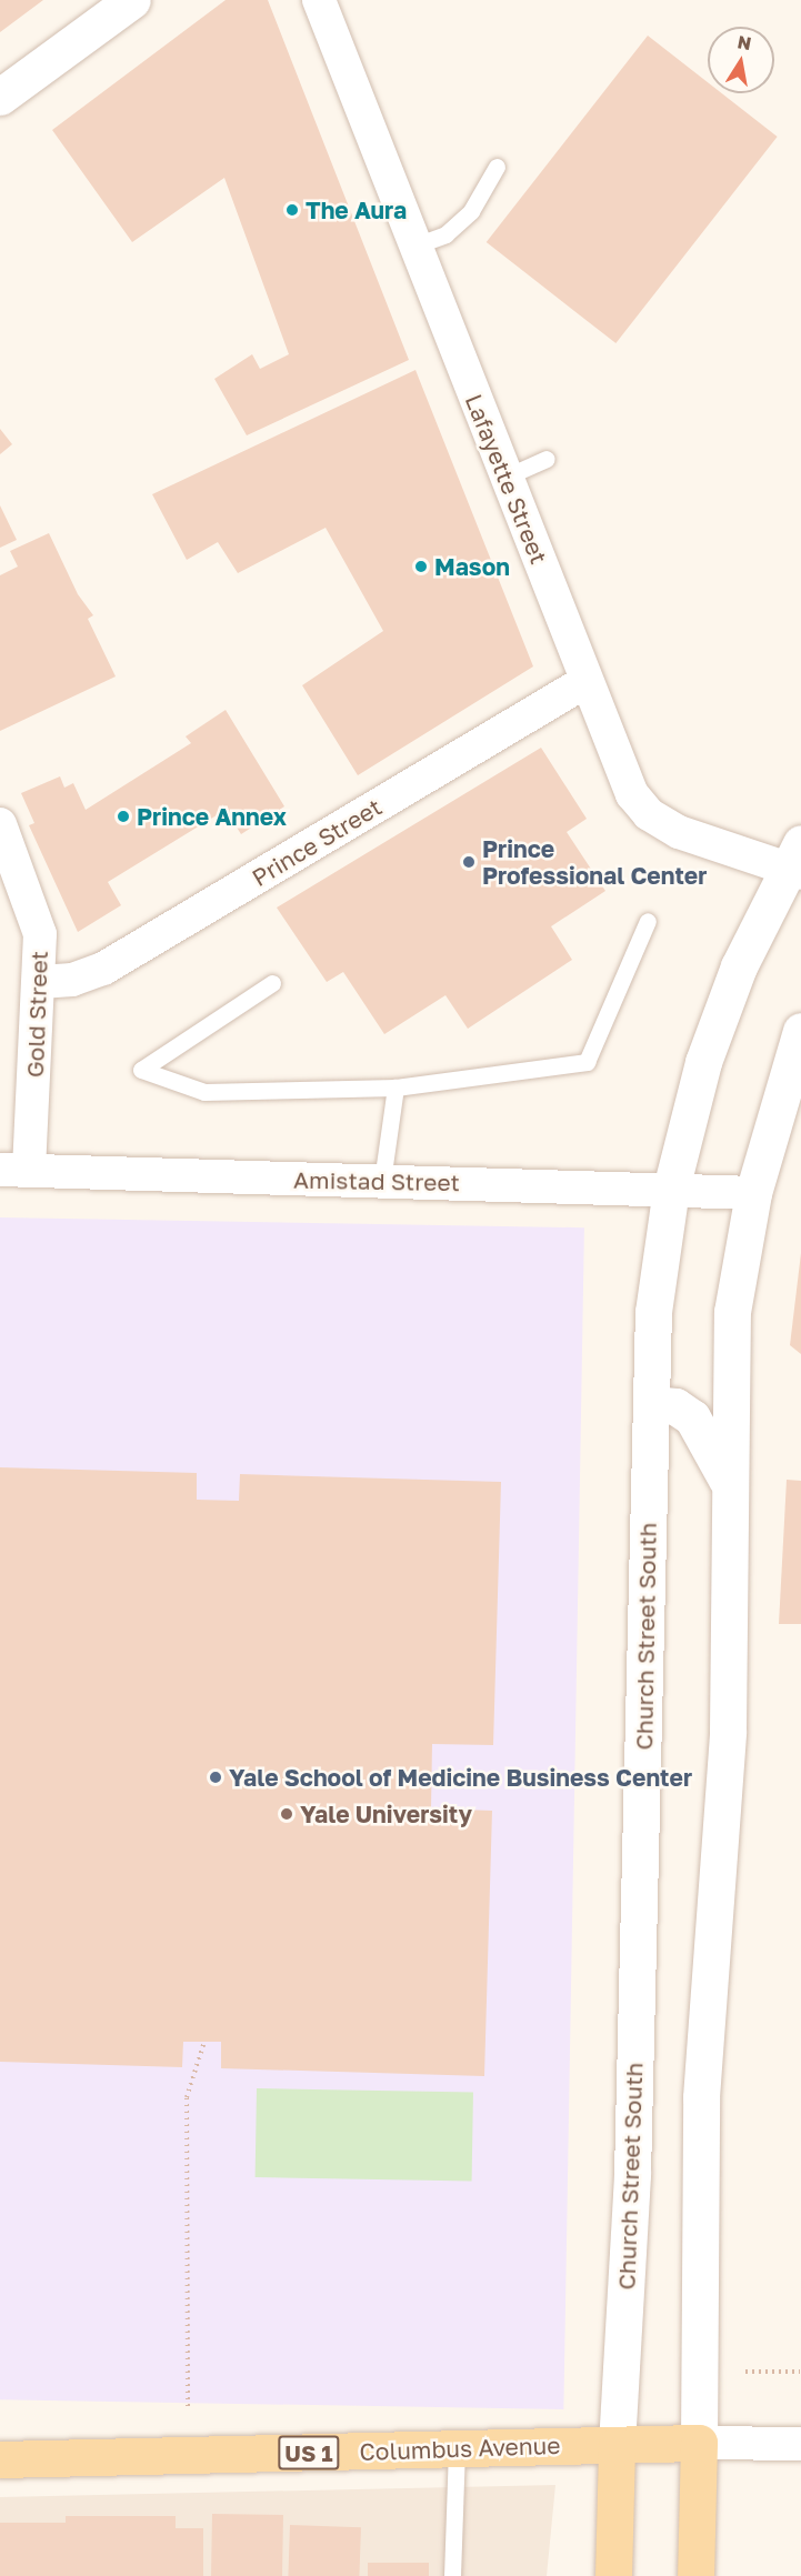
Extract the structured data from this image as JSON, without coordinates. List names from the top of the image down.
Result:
{
  "streets": {
    "main road": ["Church Street South", "Columbus Avenue", "US 1"],
    "street": [
      "Lafayette Street",
      "Prince Street",
      "Gold Street",
      "Amistad Street"
    ]
  },
  "crossings": [
    ["Lafayette Street", "Prince Street"],
    ["Lafayette Street", "Church Street South"],
    ["Prince Street", "Gold Street"],
    ["Gold Street", "Amistad Street"],
    ["Amistad Street", "Church Street South"],
    ["Church Street South", "Columbus Avenue"]
  ],
  "places": [
    "The Aura",
    "Mason",
    "Prince Annex",
    "Prince Professional Center",
    "Yale School of Medicine Business Center",
    "Yale University"
  ],
  "north": "top"
}
